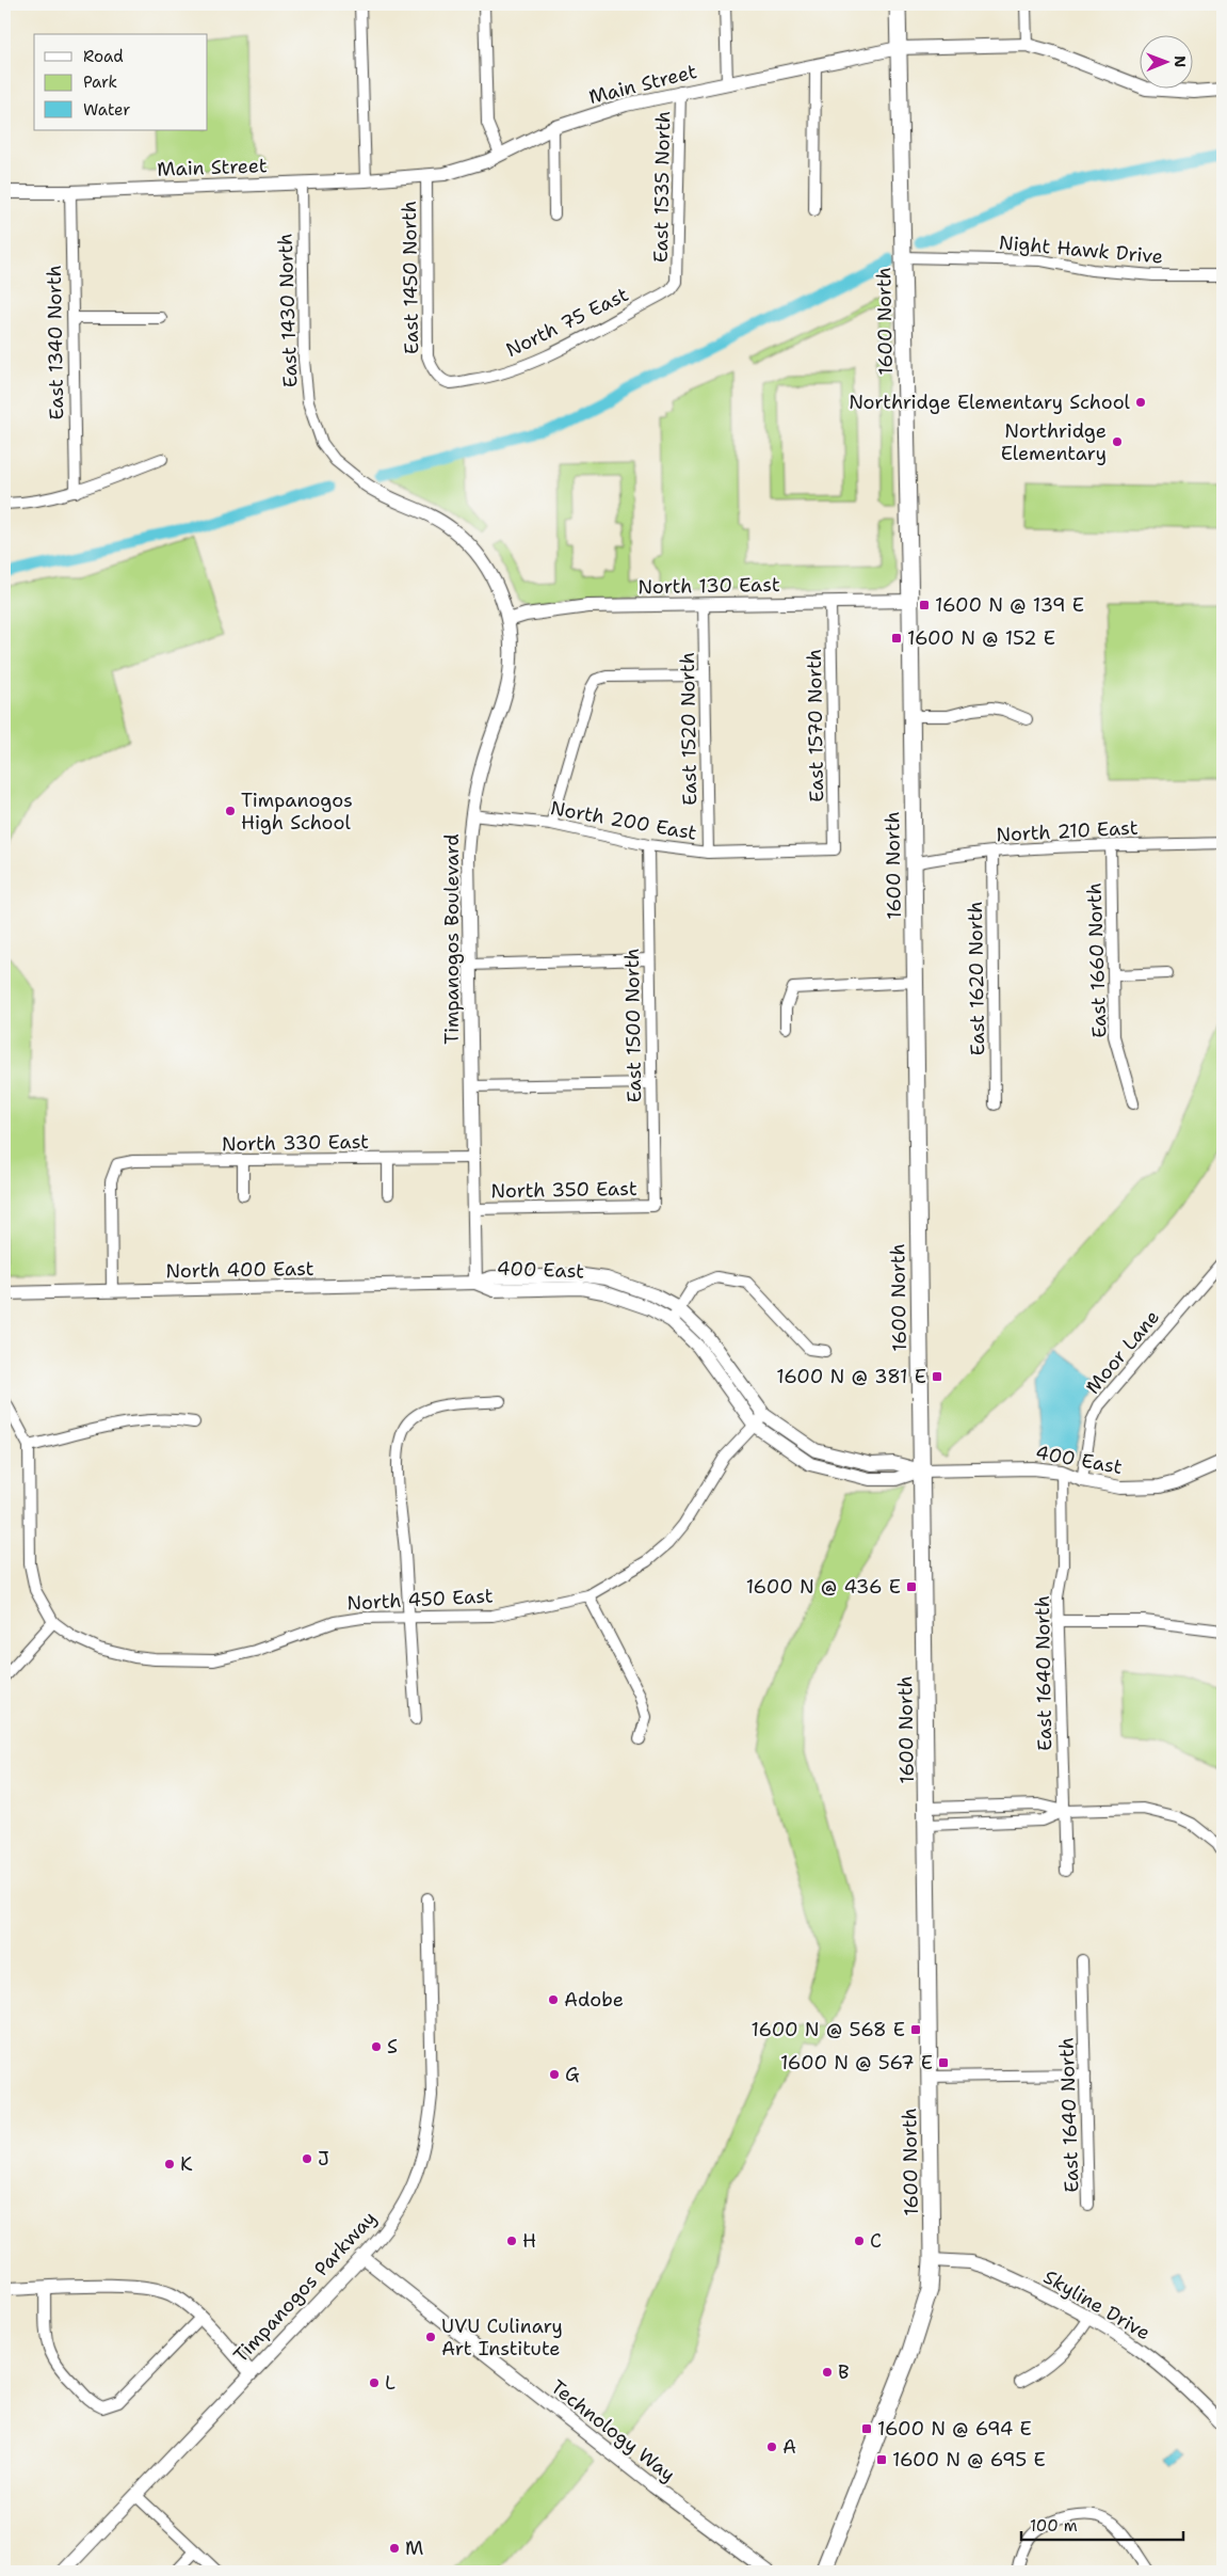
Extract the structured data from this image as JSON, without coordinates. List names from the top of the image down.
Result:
{
  "streets": {
    "main road": ["1600 North"],
    "street": [
      "Main Street",
      "East 1535 North",
      "Night Hawk Drive",
      "East 1450 North",
      "East 1430 North",
      "North 75 East",
      "East 1340 North",
      "North 130 East",
      "East 1570 North",
      "East 1520 North",
      "North 200 East",
      "North 210 East",
      "Timpanogos Boulevard",
      "East 1660 North",
      "East 1620 North",
      "East 1500 North",
      "North 330 East",
      "North 350 East",
      "North 400 East",
      "400 East",
      "Moor Lane",
      "North 450 East",
      "East 1640 North",
      "Timpanogos Parkway",
      "Skyline Drive",
      "Technology Way"
    ]
  },
  "crossings": [
    ["Main Street", "East 1535 North"],
    ["Main Street", "East 1450 North"],
    ["Main Street", "East 1430 North"],
    ["Main Street", "1600 North"],
    ["Main Street", "East 1340 North"],
    ["East 1535 North", "North 75 East"],
    ["Night Hawk Drive", "1600 North"],
    ["East 1450 North", "North 75 East"],
    ["East 1430 North", "Timpanogos Boulevard"],
    ["1600 North", "North 130 East"],
    ["1600 North", "North 210 East"],
    ["1600 North", "400 East"],
    ["1600 North", "Skyline Drive"],
    ["North 130 East", "East 1570 North"],
    ["North 130 East", "East 1520 North"],
    ["North 130 East", "Timpanogos Boulevard"],
    ["East 1570 North", "North 200 East"],
    ["East 1520 North", "North 200 East"],
    ["North 200 East", "Timpanogos Boulevard"],
    ["North 200 East", "East 1500 North"],
    ["North 210 East", "East 1660 North"],
    ["North 210 East", "East 1620 North"],
    ["Timpanogos Boulevard", "North 330 East"],
    ["Timpanogos Boulevard", "North 350 East"],
    ["Timpanogos Boulevard", "North 400 East"],
    ["Timpanogos Boulevard", "400 East"],
    ["East 1500 North", "North 350 East"],
    ["North 330 East", "North 400 East"],
    ["North 400 East", "400 East"],
    ["400 East", "Moor Lane"],
    ["400 East", "North 450 East"],
    ["400 East", "East 1640 North"],
    ["Timpanogos Parkway", "Technology Way"]
  ],
  "places": {
    "other": [
      "Northridge Elementary School",
      "Northridge Elementary",
      "Timpanogos High School",
      "Adobe",
      "S",
      "G",
      "J",
      "K",
      "H",
      "C",
      "UVU Culinary Art Institute",
      "B",
      "L",
      "A",
      "M"
    ],
    "transit": [
      "1600 N @ 139 E",
      "1600 N @ 152 E",
      "1600 N @ 381 E",
      "1600 N @ 436 E",
      "1600 N @ 568 E",
      "1600 N @ 567 E",
      "1600 N @ 694 E",
      "1600 N @ 695 E"
    ]
  },
  "legend": ["Road", "Park", "Water"],
  "scale_bar": "100 m",
  "north": "right"
}
